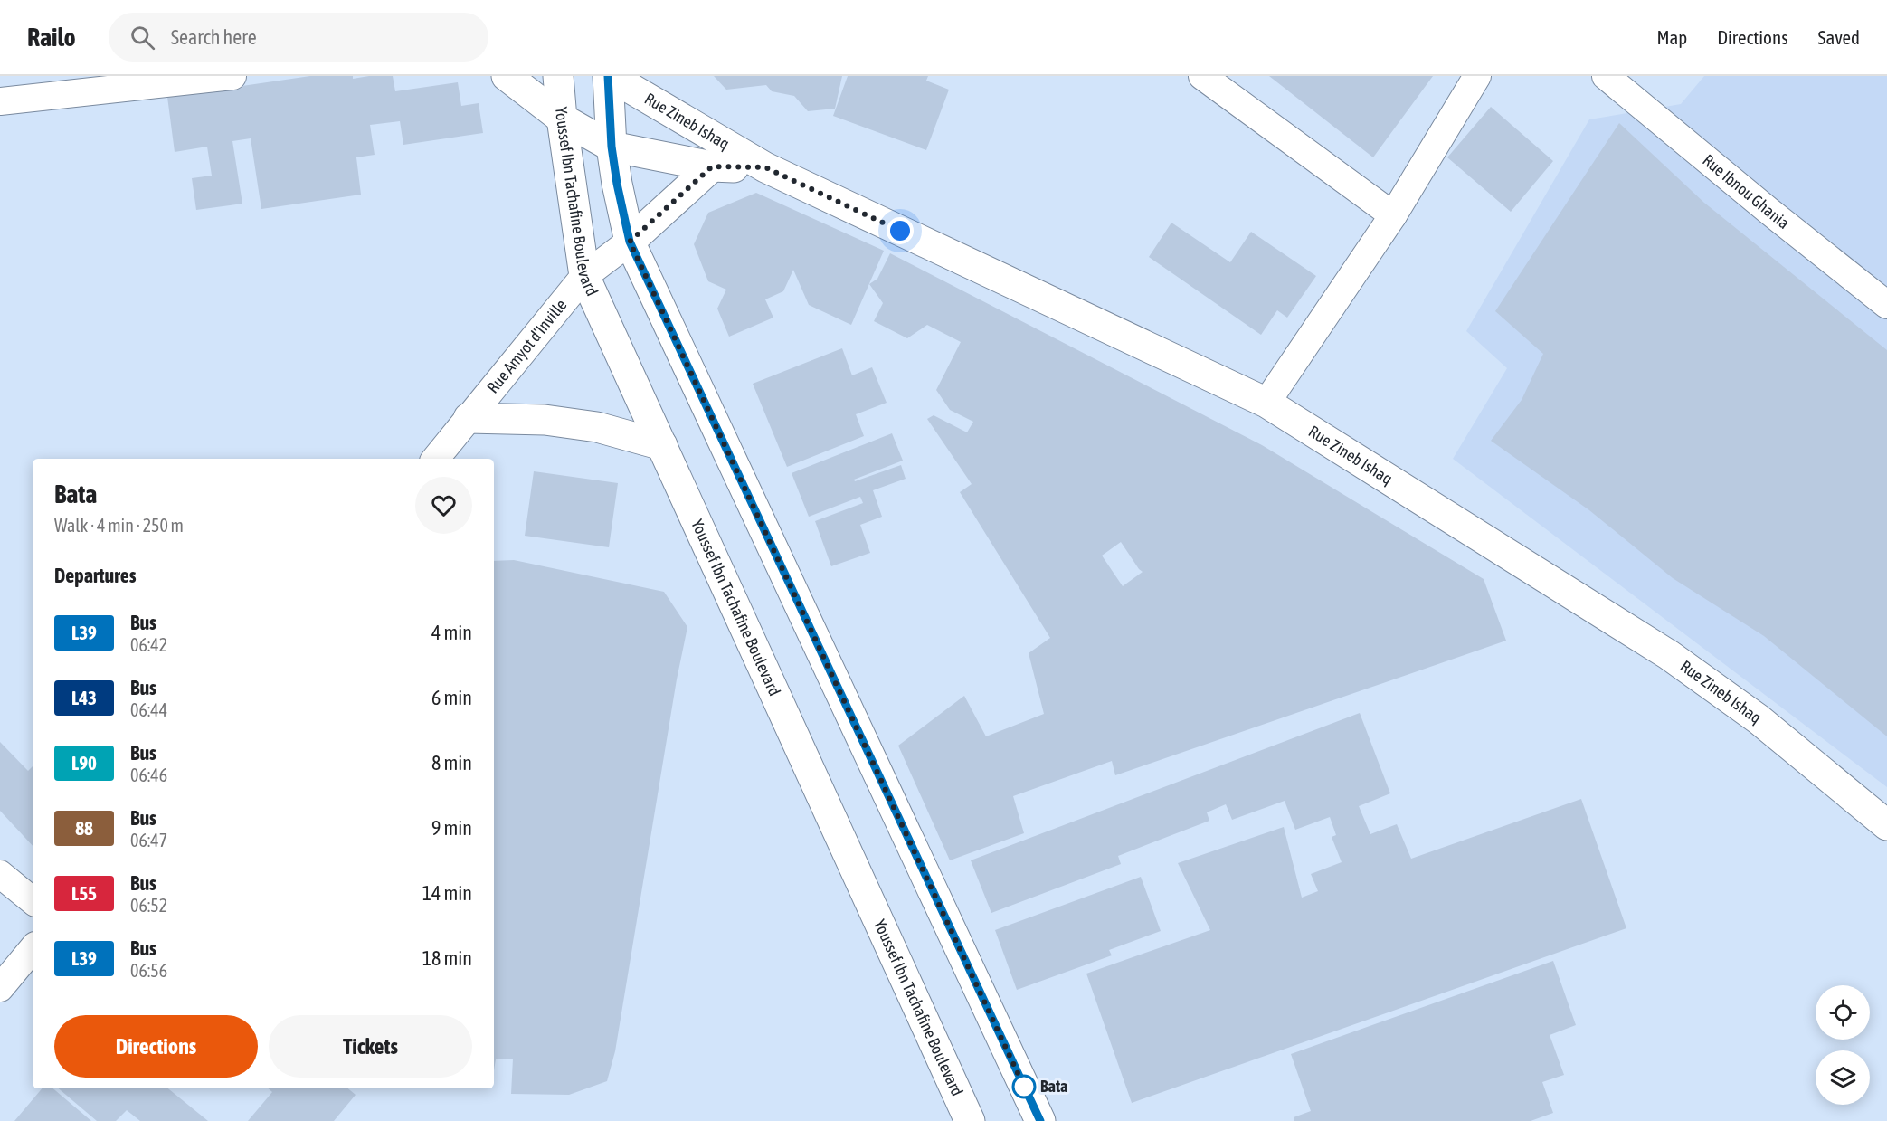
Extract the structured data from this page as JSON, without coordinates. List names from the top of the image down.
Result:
{
  "streets": {
    "main road": ["Rue Zineb Ishaq", "Youssef Ibn Tachafine Boulevard"],
    "street": ["Rue Ibnou Ghania", "Rue Amyot d'Inville"]
  },
  "crossings": [
    ["Rue Zineb Ishaq", "Youssef Ibn Tachafine Boulevard"],
    ["Youssef Ibn Tachafine Boulevard", "Rue Amyot d'Inville"]
  ],
  "places": ["Bata"],
  "lines": ["bus line L39"],
  "page": {
    "header": "Railo",
    "search": "Search here",
    "nav": ["Map", "Directions", "Saved"],
    "heading": [
      ["Bata", "Walk · 4 min · 250 m"],
      "Departures"
    ],
    "list": [
      {
        "mark": "L39",
        "name": "Bus",
        "note": "06:42",
        "value": "4 min"
      },
      {
        "mark": "L43",
        "name": "Bus",
        "note": "06:44",
        "value": "6 min"
      },
      {
        "mark": "L90",
        "name": "Bus",
        "note": "06:46",
        "value": "8 min"
      },
      {
        "mark": "88",
        "name": "Bus",
        "note": "06:47",
        "value": "9 min"
      },
      {
        "mark": "L55",
        "name": "Bus",
        "note": "06:52",
        "value": "14 min"
      },
      {
        "mark": "L39",
        "name": "Bus",
        "note": "06:56",
        "value": "18 min"
      }
    ],
    "buttons": ["Directions", "Tickets"]
  }
}
